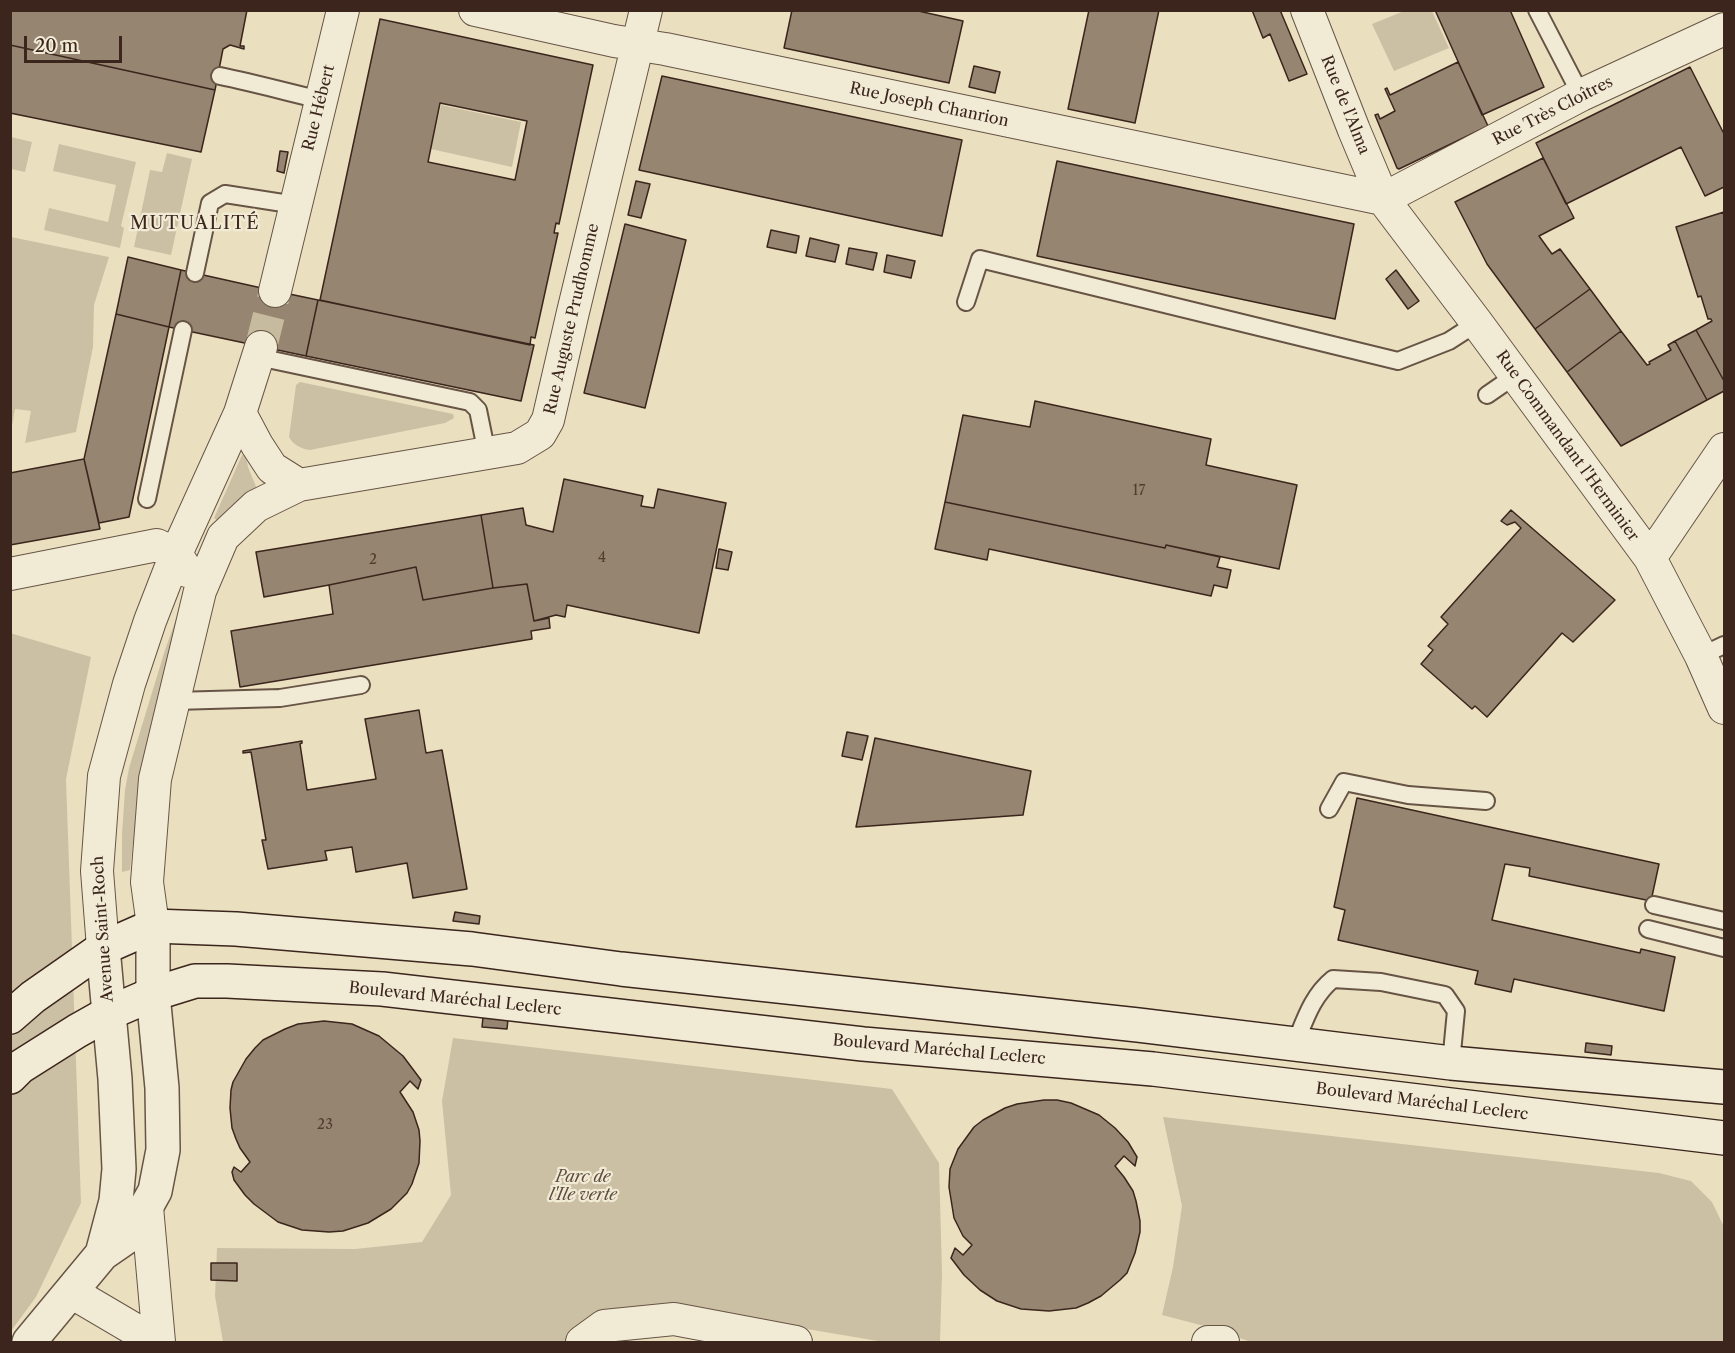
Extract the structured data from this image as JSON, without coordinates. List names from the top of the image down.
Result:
{
  "streets": {
    "main road": ["Avenue Saint-Roch", "Boulevard Maréchal Leclerc"],
    "street": [
      "Rue Joseph Chanrion",
      "Rue de l'Alma",
      "Rue Hébert",
      "Rue Très Cloîtres",
      "Rue Auguste Prudhomme",
      "Rue Commandant l'Herminier"
    ]
  },
  "crossings": [
    ["Rue Joseph Chanrion", "Rue de l'Alma"],
    ["Rue Joseph Chanrion", "Rue Très Cloîtres"],
    ["Rue Joseph Chanrion", "Rue Auguste Prudhomme"],
    ["Rue Joseph Chanrion", "Rue Commandant l'Herminier"],
    ["Rue de l'Alma", "Rue Très Cloîtres"],
    ["Rue de l'Alma", "Rue Commandant l'Herminier"],
    ["Rue Très Cloîtres", "Rue Commandant l'Herminier"],
    ["Avenue Saint-Roch", "Boulevard Maréchal Leclerc"]
  ],
  "districts": ["MUTUALITÉ"],
  "parks": ["Parc de l'Ile verte"],
  "house_numbers": [
    "17",
    "4",
    "2",
    "23"
  ],
  "scale_bar": "20 m"
}
